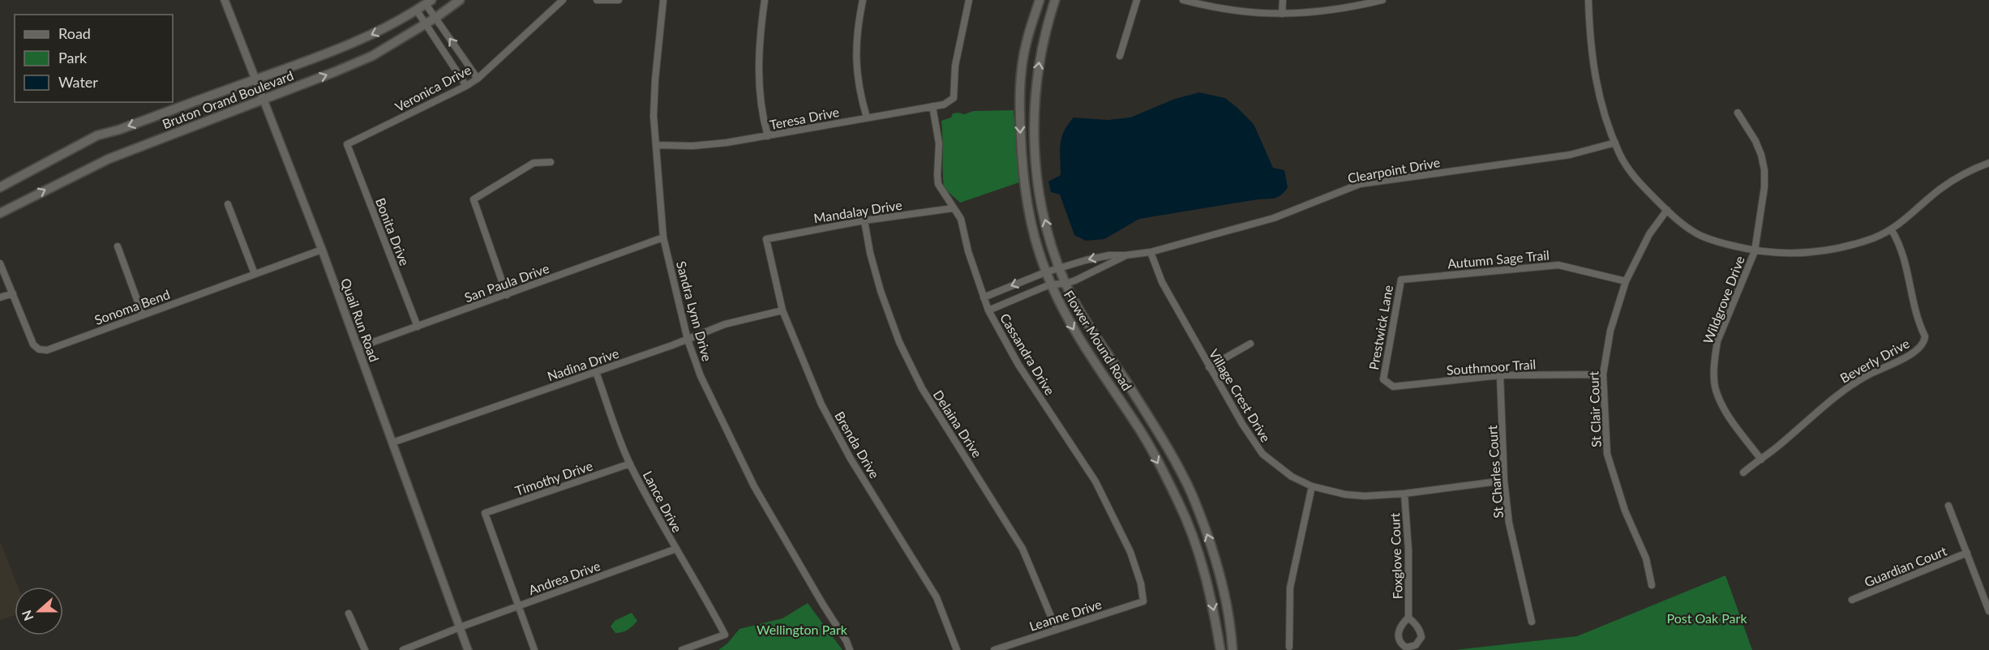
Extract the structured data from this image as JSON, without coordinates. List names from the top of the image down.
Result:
{
  "streets": {
    "main road": ["Bruton Orand Boulevard", "Flower Mound Road"],
    "street": [
      "Veronica Drive",
      "Teresa Drive",
      "Clearpoint Drive",
      "Mandalay Drive",
      "Bonita Drive",
      "Autumn Sage Trail",
      "San Paula Drive",
      "Wildgrove Drive",
      "Sonoma Bend",
      "Sandra Lynn Drive",
      "Quail Run Road",
      "Prestwick Lane",
      "Cassandra Drive",
      "Beverly Drive",
      "Nadina Drive",
      "Southmoor Trail",
      "Village Crest Drive",
      "St Clair Court",
      "Delaina Drive",
      "Brenda Drive",
      "St Charles Court",
      "Timothy Drive",
      "Lance Drive",
      "Foxglove Court",
      "Guardian Court",
      "Andrea Drive",
      "Leanne Drive"
    ]
  },
  "crossings": [
    ["Veronica Drive", "Bonita Drive"],
    ["Bruton Orand Boulevard", "Quail Run Road"],
    ["Teresa Drive", "Sandra Lynn Drive"],
    ["Teresa Drive", "Cassandra Drive"],
    ["Clearpoint Drive", "Flower Mound Road"],
    ["Clearpoint Drive", "Cassandra Drive"],
    ["Clearpoint Drive", "Village Crest Drive"],
    ["Mandalay Drive", "Cassandra Drive"],
    ["Mandalay Drive", "Delaina Drive"],
    ["Mandalay Drive", "Brenda Drive"],
    ["Bonita Drive", "San Paula Drive"],
    ["Autumn Sage Trail", "Prestwick Lane"],
    ["Autumn Sage Trail", "St Clair Court"],
    ["San Paula Drive", "Sandra Lynn Drive"],
    ["San Paula Drive", "Quail Run Road"],
    ["Wildgrove Drive", "Beverly Drive"],
    ["Sonoma Bend", "Quail Run Road"],
    ["Sandra Lynn Drive", "Nadina Drive"],
    ["Quail Run Road", "Nadina Drive"],
    ["Quail Run Road", "Andrea Drive"],
    ["Prestwick Lane", "Southmoor Trail"],
    ["Cassandra Drive", "Leanne Drive"],
    ["Nadina Drive", "Brenda Drive"],
    ["Nadina Drive", "Lance Drive"],
    ["Southmoor Trail", "St Clair Court"],
    ["Southmoor Trail", "St Charles Court"],
    ["Village Crest Drive", "St Charles Court"],
    ["Village Crest Drive", "Foxglove Court"],
    ["Delaina Drive", "Leanne Drive"],
    ["Timothy Drive", "Lance Drive"],
    ["Timothy Drive", "Andrea Drive"],
    ["Lance Drive", "Andrea Drive"]
  ],
  "parks": ["Post Oak Park", "Wellington Park"],
  "legend": ["Road", "Park", "Water"],
  "north": "left"
}
